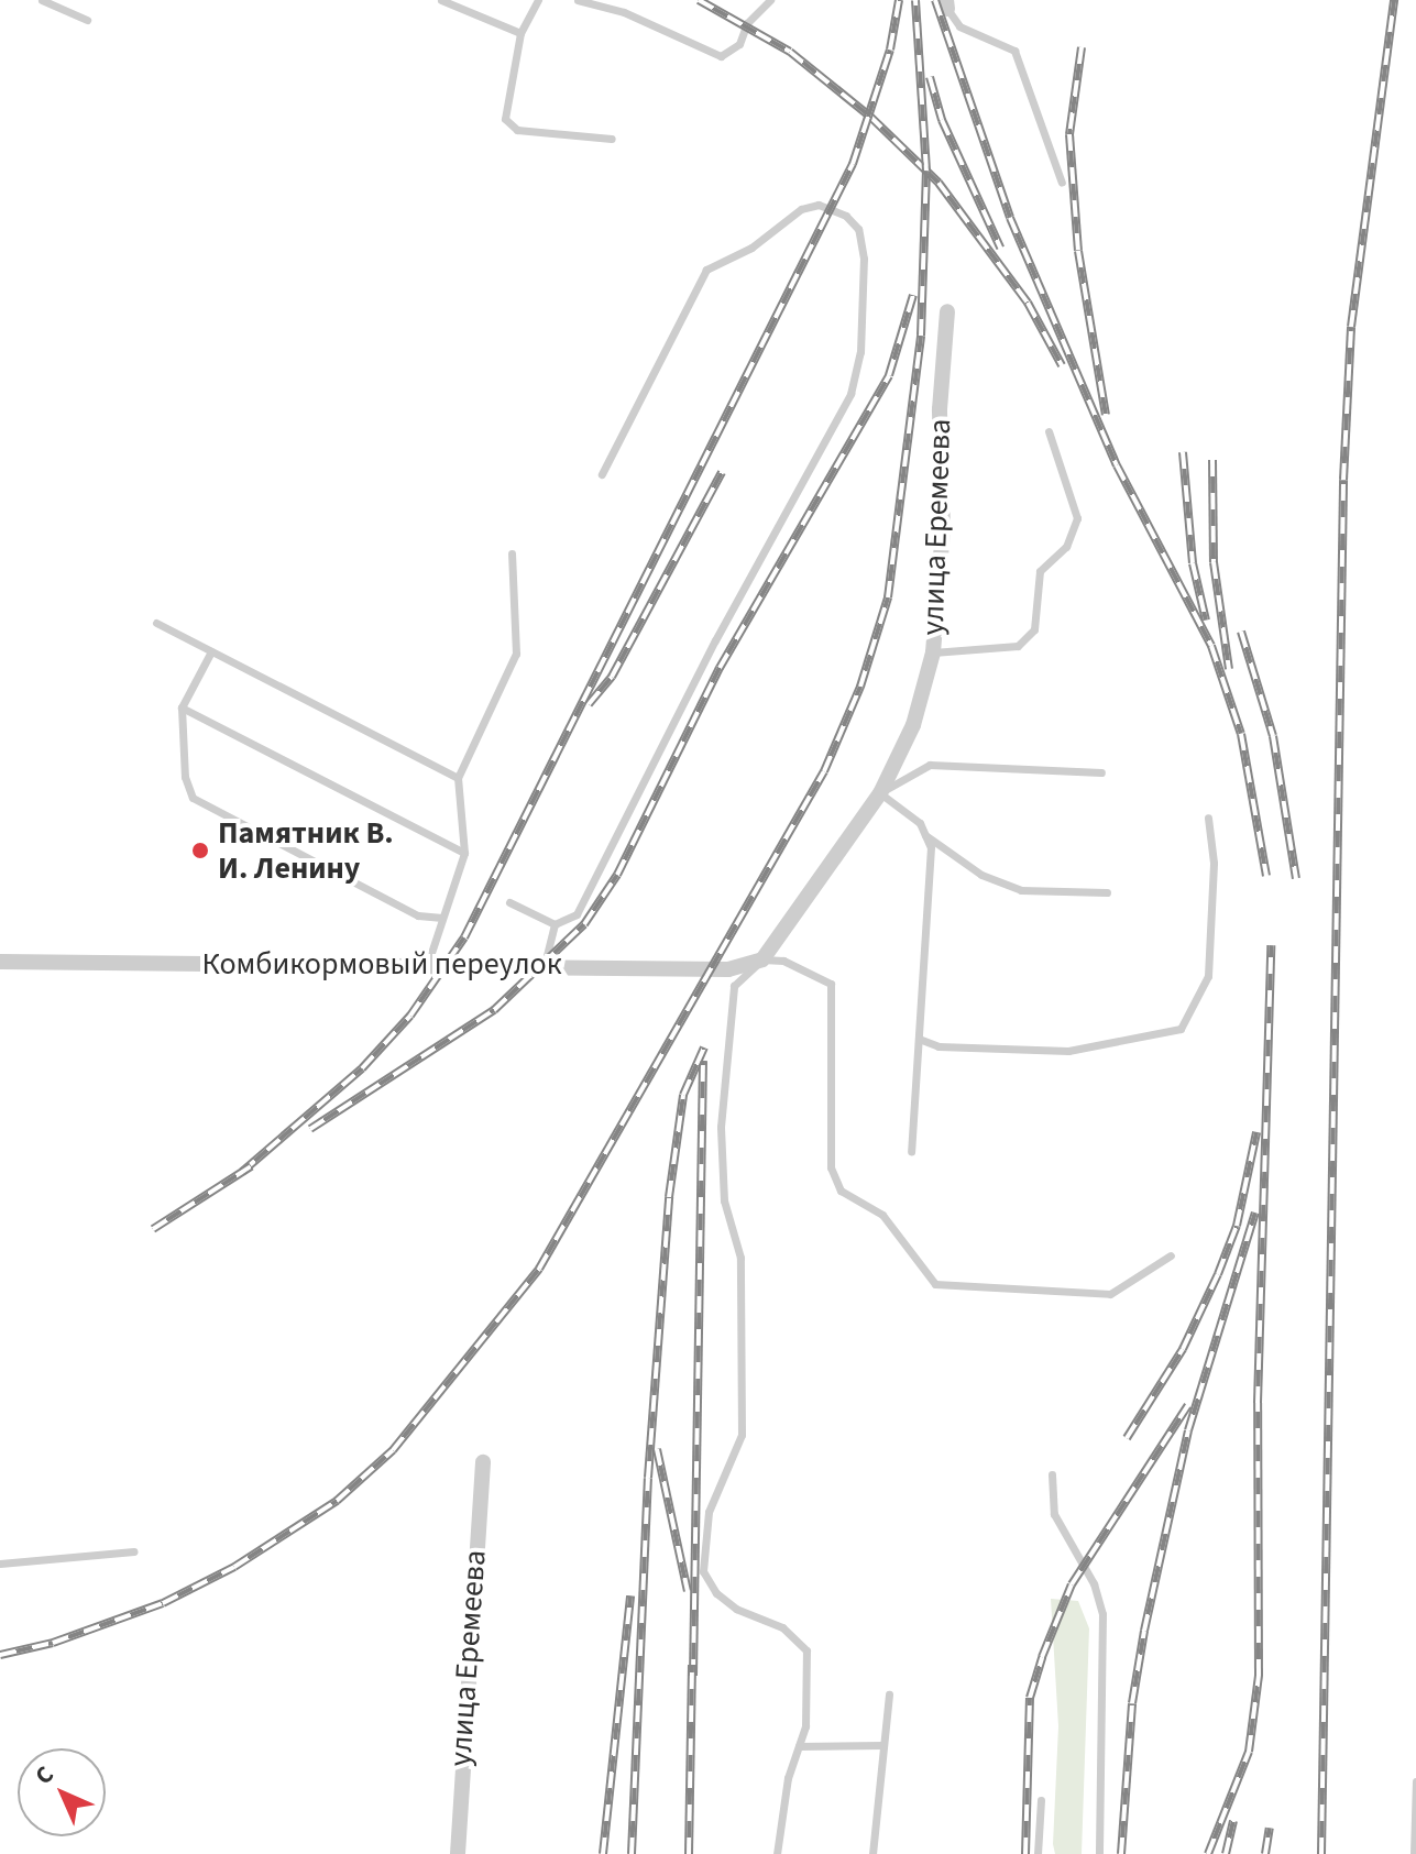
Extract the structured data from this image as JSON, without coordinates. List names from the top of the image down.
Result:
{
  "streets": {
    "street": ["улица Еремеева", "Комбикормовый переулок"]
  },
  "crossings": [
    ["улица Еремеева", "Комбикормовый переулок"]
  ],
  "places": ["Памятник В. И. Ленину"],
  "north": "top left"
}
